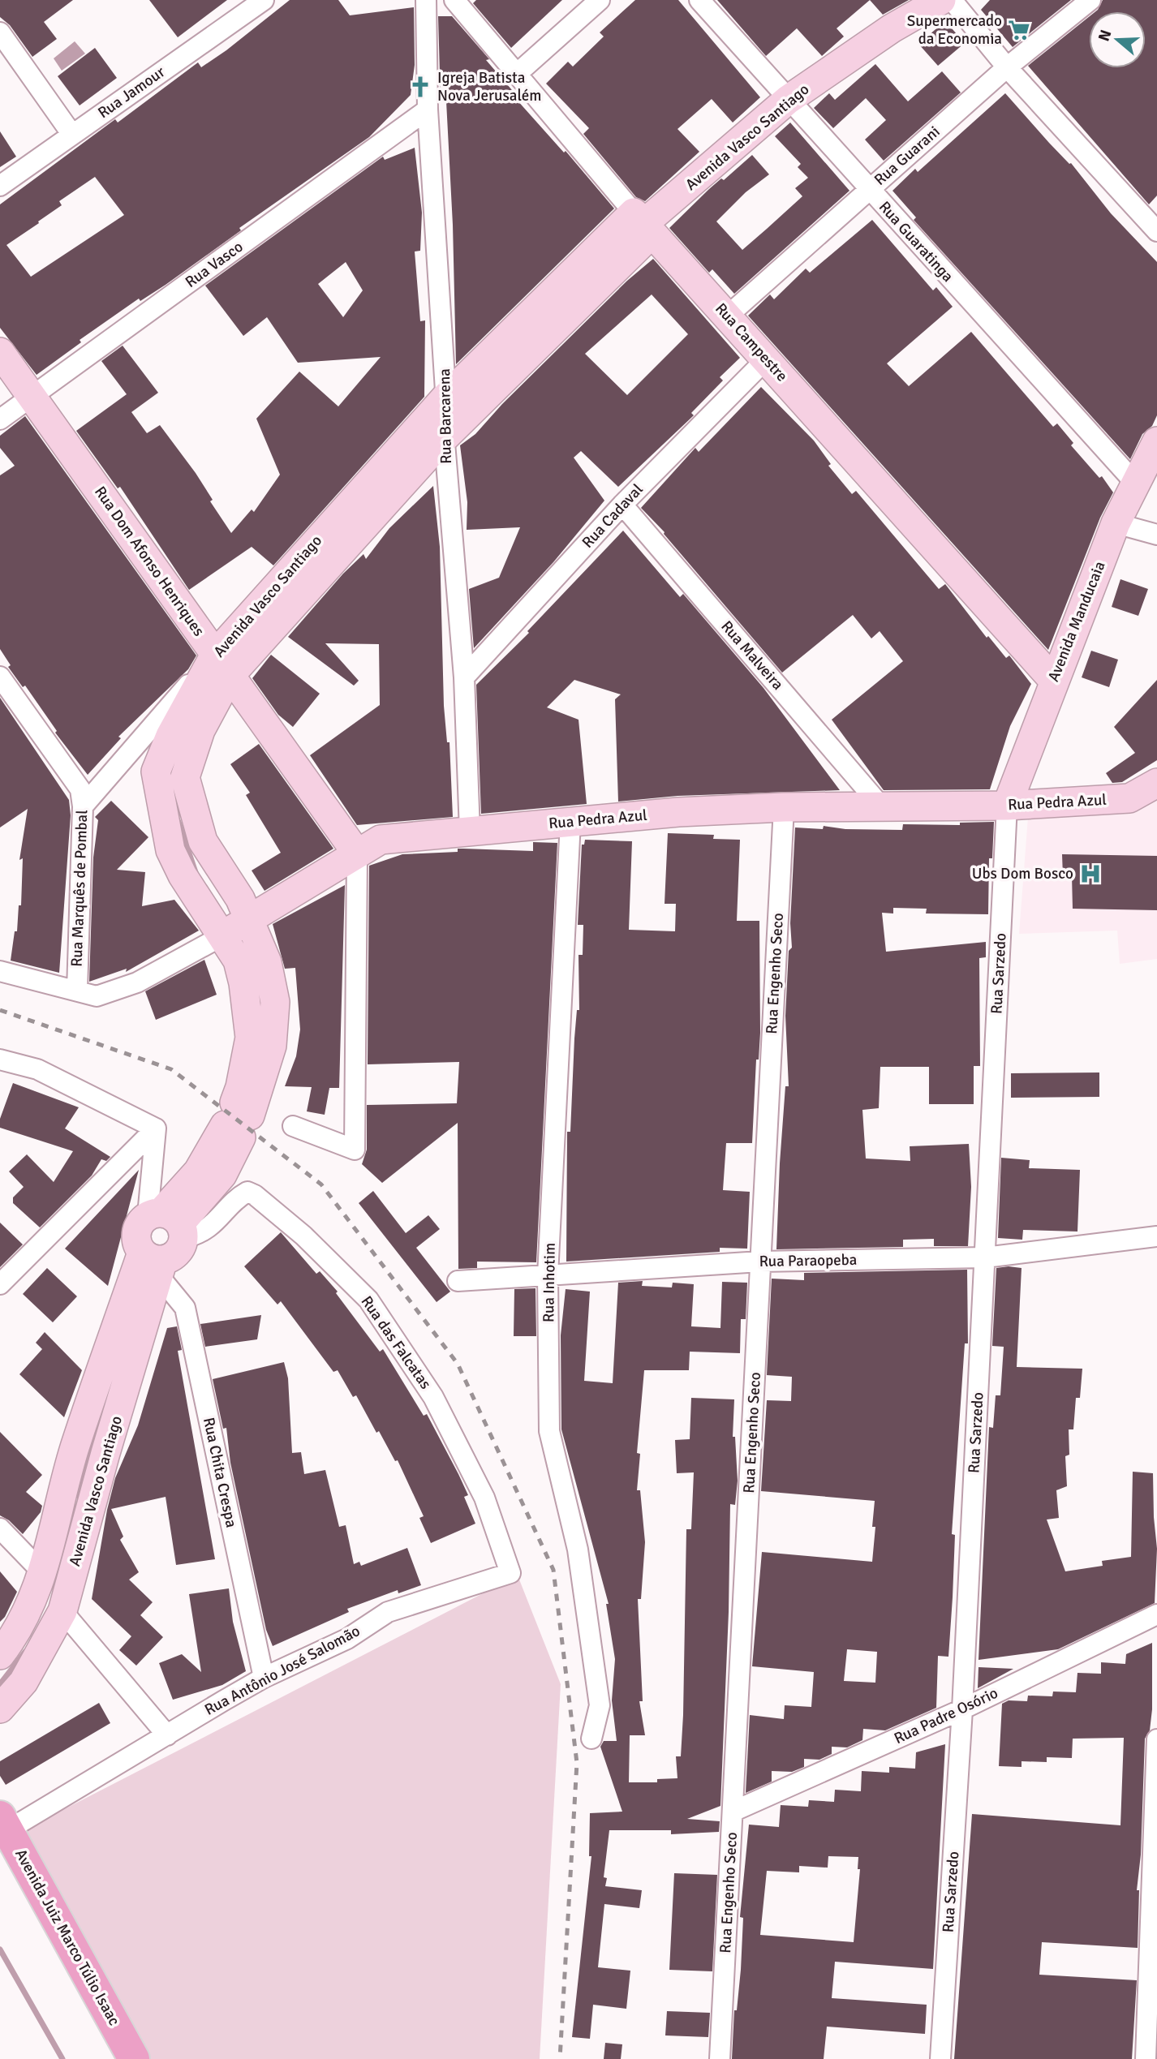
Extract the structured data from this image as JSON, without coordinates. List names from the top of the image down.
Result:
{
  "streets": {
    "main road": ["Avenida Juiz Marco Túlio Isaac"],
    "street": [
      "Rua Jamour",
      "Avenida Vasco Santiago",
      "Rua Guarani",
      "Rua Guaratinga",
      "Rua Vasco",
      "Rua Campestre",
      "Rua Barcarena",
      "Rua Cadaval",
      "Rua Dom Afonso Henriques",
      "Avenida Manducaia",
      "Rua Malveira",
      "Rua Pedra Azul",
      "Rua Marquês de Pombal",
      "Rua Engenho Seco",
      "Rua Sarzedo",
      "Rua Paraopeba",
      "Rua Inhotim",
      "Rua das Falcatas",
      "Rua Chita Crespa",
      "Rua Antônio José Salomão",
      "Rua Padre Osório"
    ]
  },
  "crossings": [
    ["Avenida Vasco Santiago", "Rua Guaratinga"],
    ["Avenida Vasco Santiago", "Rua Campestre"],
    ["Avenida Vasco Santiago", "Rua Barcarena"],
    ["Avenida Vasco Santiago", "Rua Dom Afonso Henriques"],
    ["Avenida Vasco Santiago", "Rua Pedra Azul"],
    ["Avenida Vasco Santiago", "Rua das Falcatas"],
    ["Avenida Vasco Santiago", "Rua Chita Crespa"],
    ["Rua Guarani", "Rua Guaratinga"],
    ["Rua Guarani", "Rua Campestre"],
    ["Rua Guaratinga", "Avenida Manducaia"],
    ["Rua Vasco", "Rua Barcarena"],
    ["Rua Vasco", "Rua Dom Afonso Henriques"],
    ["Rua Campestre", "Rua Cadaval"],
    ["Rua Campestre", "Avenida Manducaia"],
    ["Rua Barcarena", "Rua Cadaval"],
    ["Rua Barcarena", "Rua Pedra Azul"],
    ["Rua Cadaval", "Rua Malveira"],
    ["Rua Dom Afonso Henriques", "Rua Pedra Azul"],
    ["Avenida Manducaia", "Rua Pedra Azul"],
    ["Avenida Manducaia", "Rua Sarzedo"],
    ["Rua Malveira", "Rua Pedra Azul"],
    ["Rua Pedra Azul", "Rua Marquês de Pombal"],
    ["Rua Pedra Azul", "Rua Engenho Seco"],
    ["Rua Pedra Azul", "Rua Sarzedo"],
    ["Rua Pedra Azul", "Rua Inhotim"],
    ["Rua Engenho Seco", "Rua Paraopeba"],
    ["Rua Engenho Seco", "Rua Padre Osório"],
    ["Rua Sarzedo", "Rua Paraopeba"],
    ["Rua Sarzedo", "Rua Padre Osório"],
    ["Rua Paraopeba", "Rua Inhotim"],
    ["Rua das Falcatas", "Rua Antônio José Salomão"],
    ["Rua Chita Crespa", "Rua Antônio José Salomão"],
    ["Rua Antônio José Salomão", "Avenida Juiz Marco Túlio Isaac"]
  ],
  "places": {
    "supermarket": ["Supermercado da Economia"],
    "church": ["Igreja Batista Nova Jerusalém"],
    "hospital": ["Ubs Dom Bosco"]
  },
  "north": "left"
}
